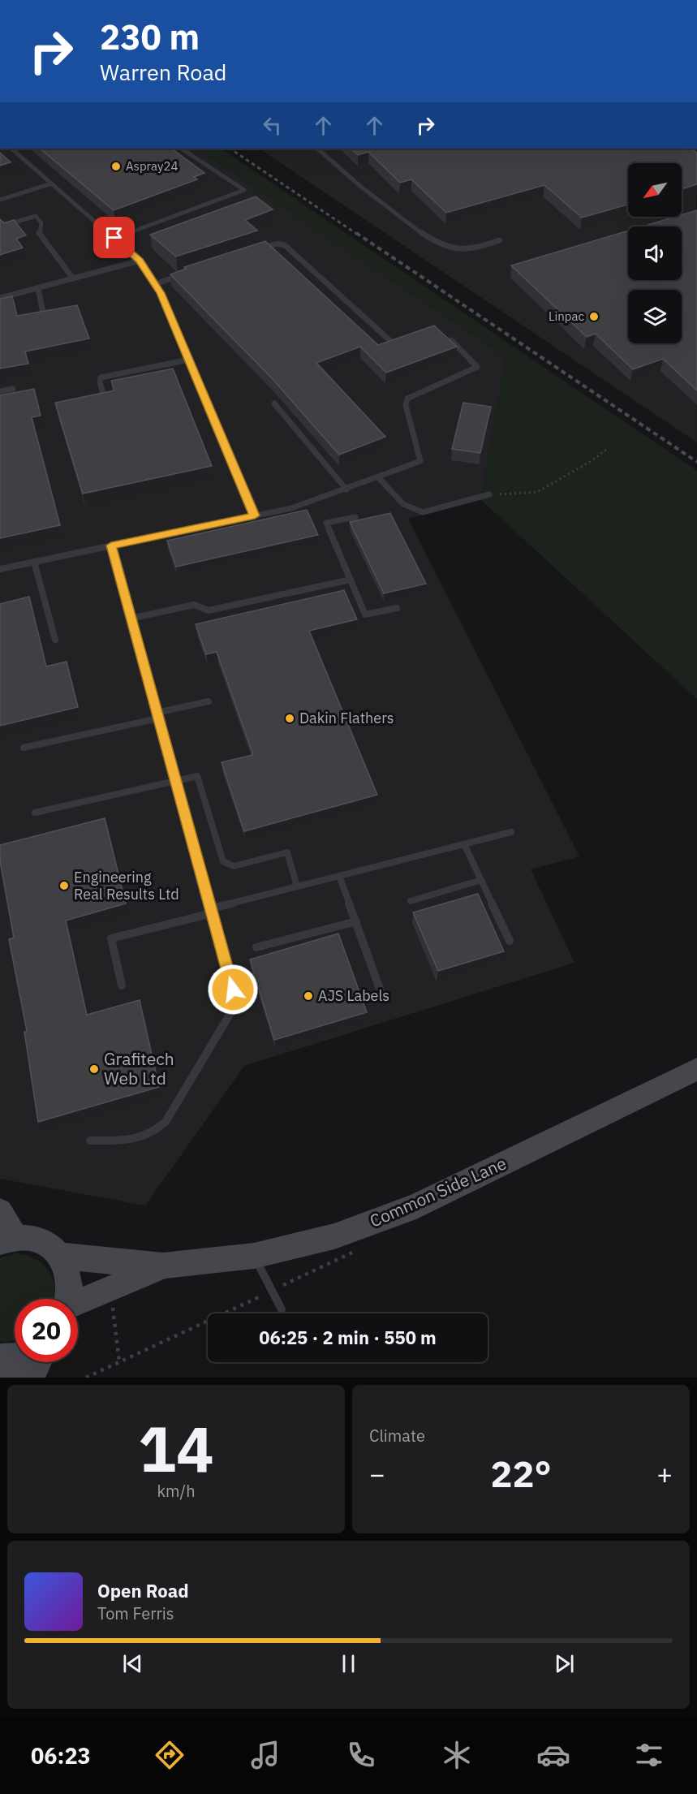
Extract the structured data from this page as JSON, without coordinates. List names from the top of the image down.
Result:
{
  "streets": {
    "main road": ["Common Side Lane"]
  },
  "places": [
    "Aspray24",
    "Linpac",
    "Dakin Flathers",
    "Engineering Real Results Ltd",
    "AJS Labels",
    "Grafitech Web Ltd"
  ],
  "north": "bottom left",
  "page": {
    "turn": ["230 m", "Warren Road"],
    "limit": "20",
    "trip": "06:25 · 2 min · 550 m",
    "tile": [
      ["14", "km/h"],
      "Climate"
    ],
    "heat": ["−", "22°", "+"],
    "song": ["Open Road", "Tom Ferris"],
    "tabs": "06:23"
  }
}
